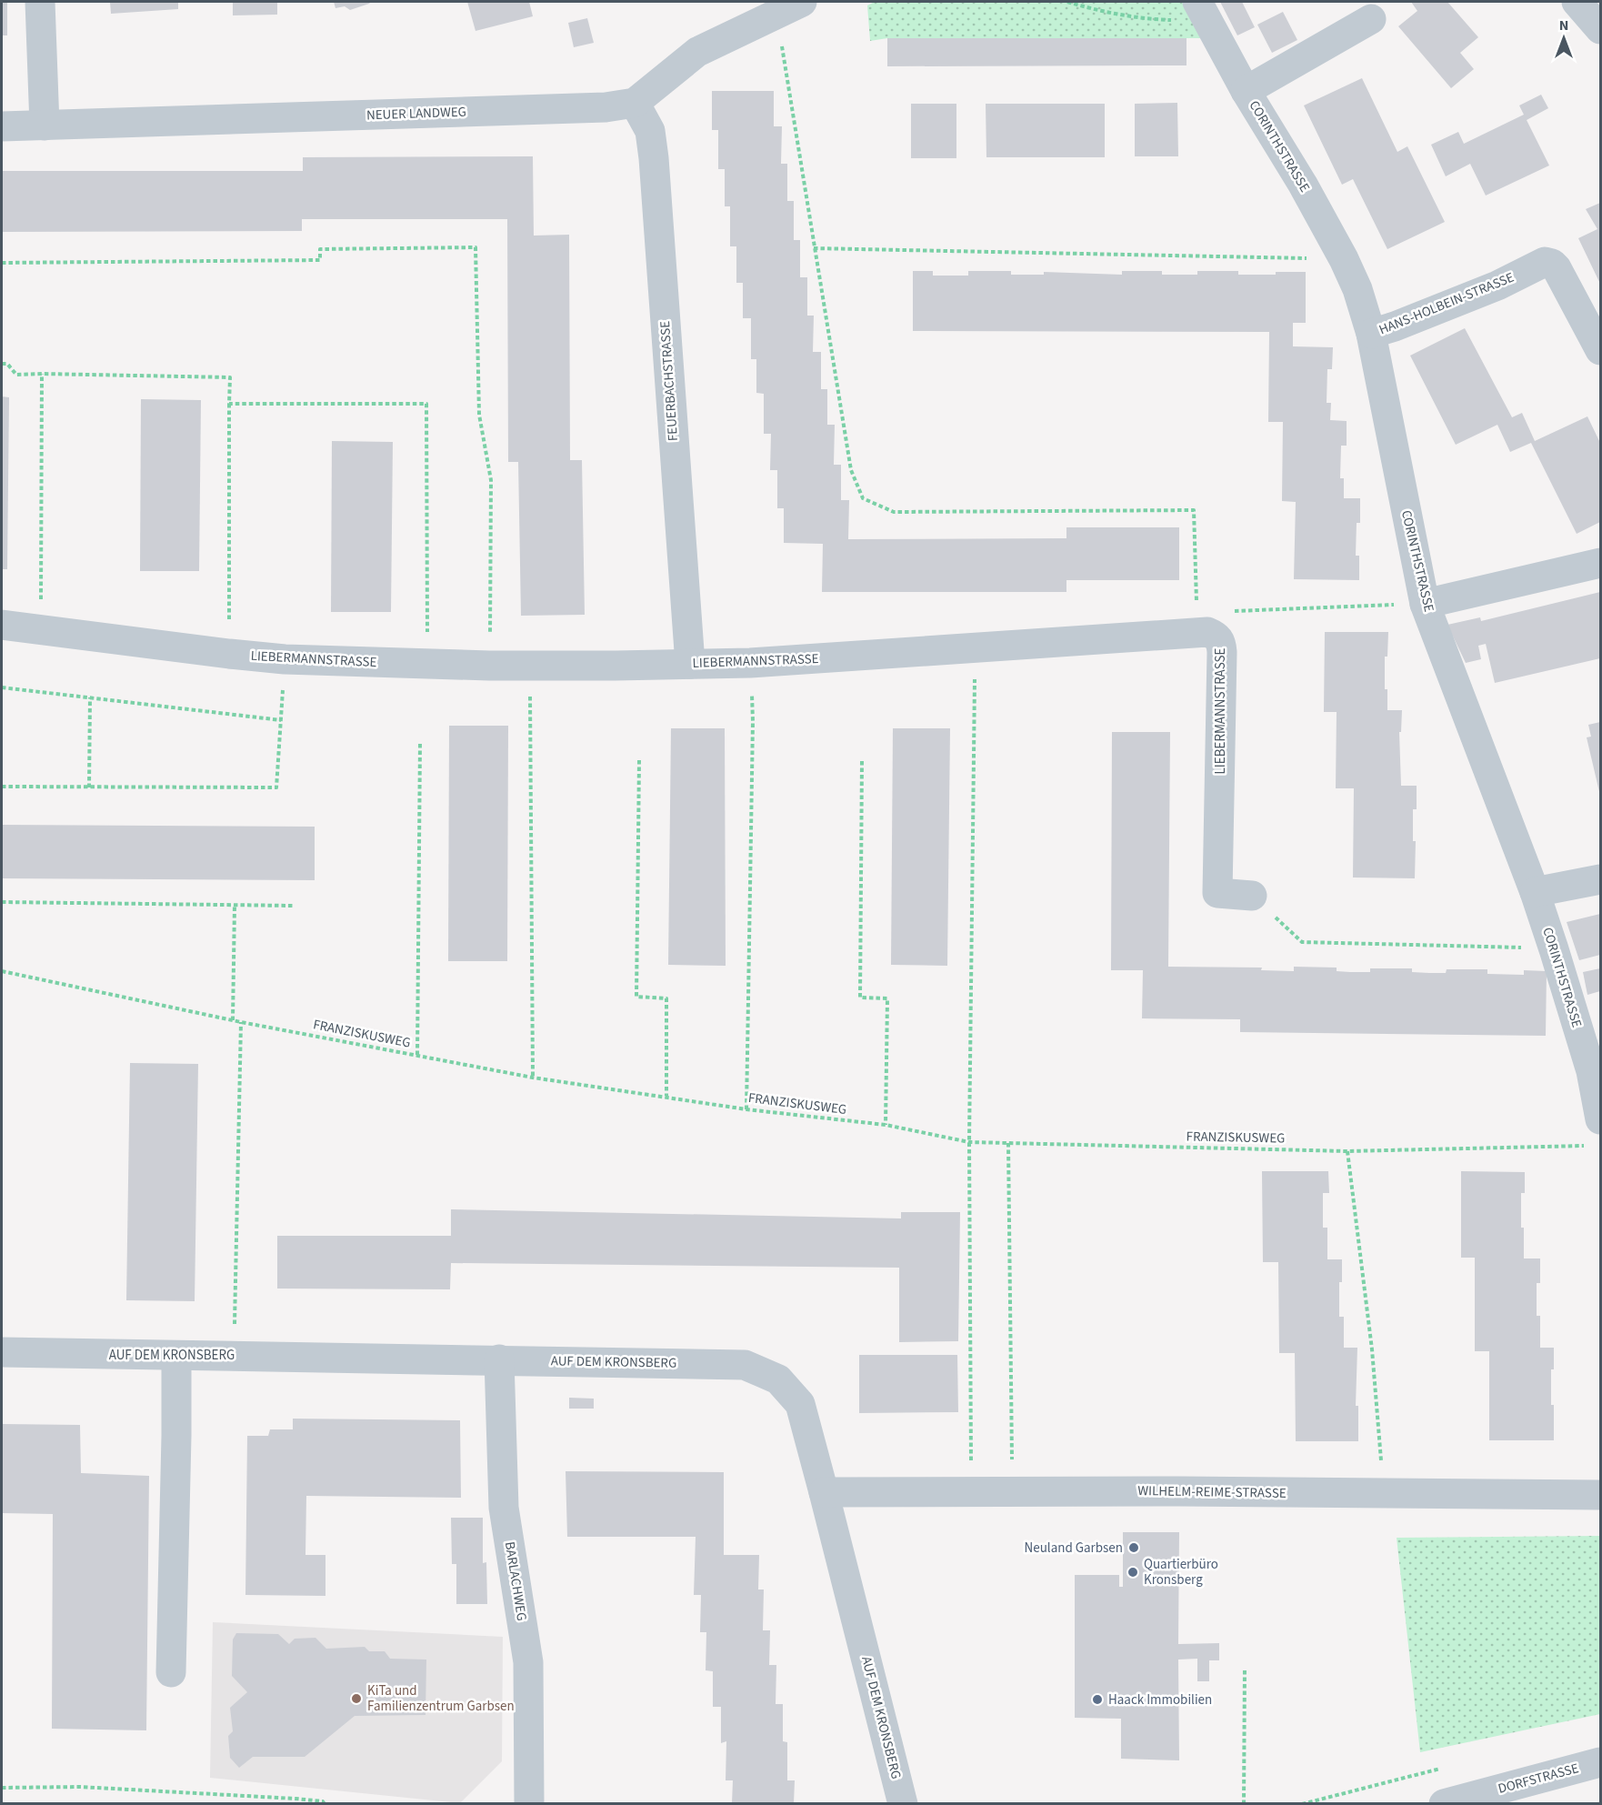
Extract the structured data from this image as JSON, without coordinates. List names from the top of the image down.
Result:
{
  "streets": {
    "street": [
      "NEUER LANDWEG",
      "CORINTHSTRASSE",
      "HANS-HOLBEIN-STRASSE",
      "FEUERBACHSTRASSE",
      "LIEBERMANNSTRASSE",
      "AUF DEM KRONSBERG",
      "WILHELM-REIME-STRASSE",
      "BARLACHWEG",
      "DORFSTRASSE"
    ],
    "path": ["FRANZISKUSWEG"]
  },
  "crossings": [
    ["NEUER LANDWEG", "FEUERBACHSTRASSE"],
    ["CORINTHSTRASSE", "HANS-HOLBEIN-STRASSE"],
    ["CORINTHSTRASSE", "FRANZISKUSWEG"],
    ["FEUERBACHSTRASSE", "LIEBERMANNSTRASSE"],
    ["AUF DEM KRONSBERG", "WILHELM-REIME-STRASSE"],
    ["AUF DEM KRONSBERG", "BARLACHWEG"]
  ],
  "places": [
    "Neuland Garbsen",
    "Quartierbüro Kronsberg",
    "KiTa und Familienzentrum Garbsen",
    "Haack Immobilien"
  ],
  "north": "top"
}
